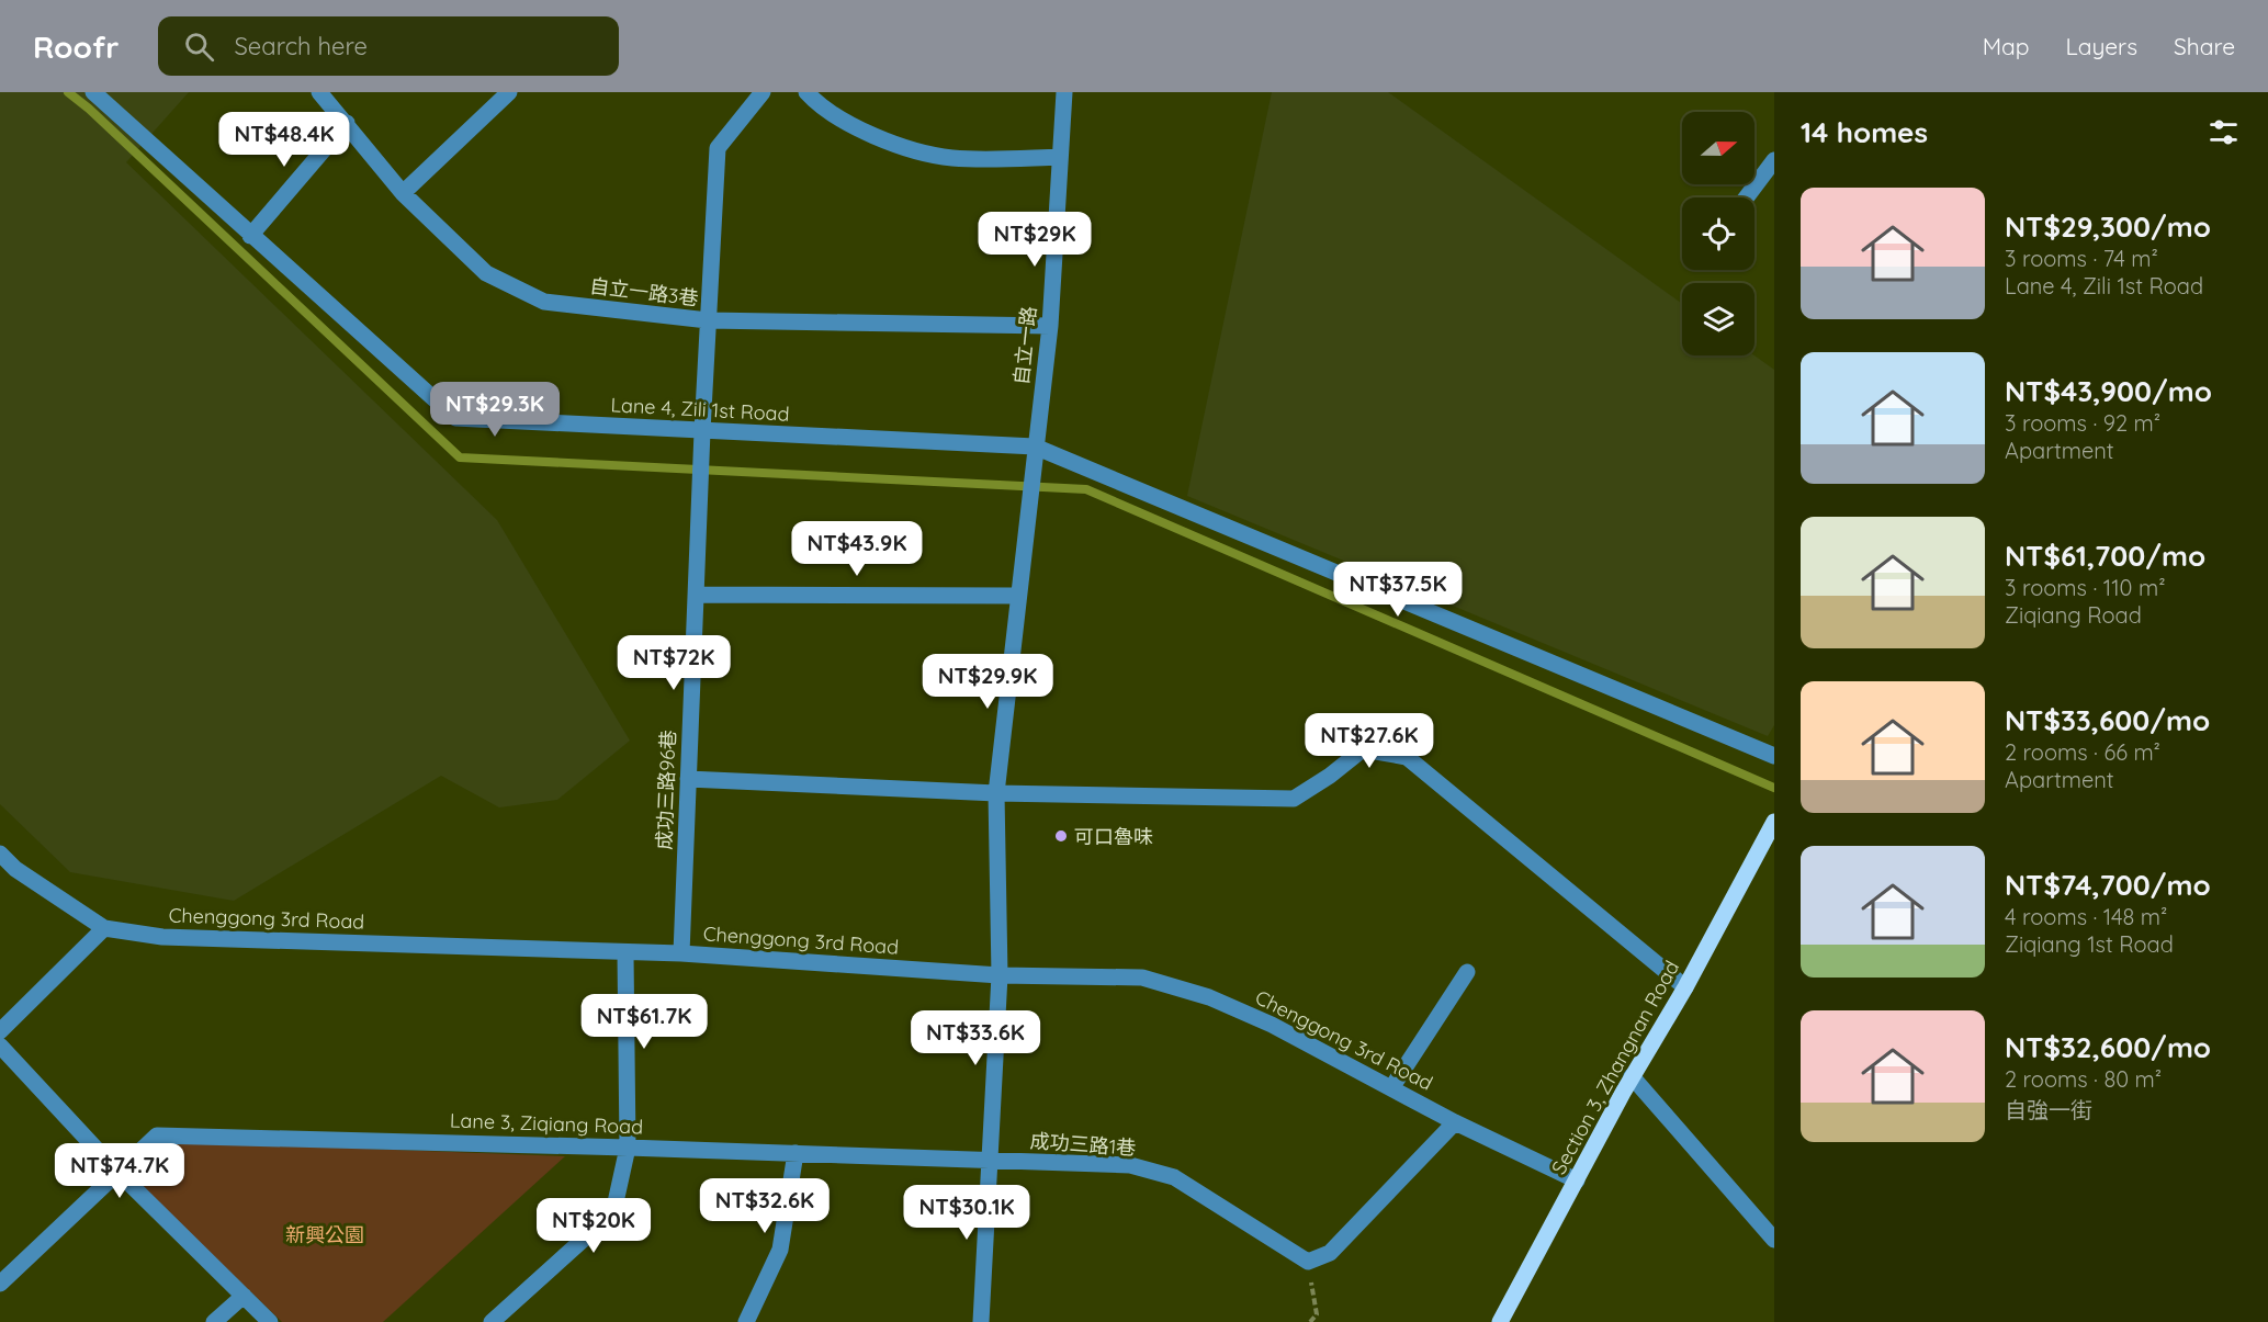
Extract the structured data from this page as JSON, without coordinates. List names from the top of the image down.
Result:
{
  "streets": {
    "main road": ["Section 3, Zhangnan Road"],
    "street": [
      "自立一路3巷",
      "自立一路",
      "Lane 4, Zili 1st Road",
      "成功三路96巷",
      "Chenggong 3rd Road",
      "Lane 3, Ziqiang Road",
      "成功三路1巷"
    ]
  },
  "crossings": [
    ["自立一路3巷", "自立一路"],
    ["自立一路3巷", "成功三路96巷"],
    ["自立一路", "Lane 4, Zili 1st Road"],
    ["自立一路", "Chenggong 3rd Road"],
    ["自立一路", "Lane 3, Ziqiang Road"],
    ["自立一路", "成功三路1巷"],
    ["Lane 4, Zili 1st Road", "成功三路96巷"],
    ["成功三路96巷", "Chenggong 3rd Road"],
    ["Chenggong 3rd Road", "Section 3, Zhangnan Road"],
    ["Lane 3, Ziqiang Road", "成功三路1巷"]
  ],
  "parks": ["新興公園"],
  "places": ["可口魯味"],
  "north": "right",
  "page": {
    "header": "Roofr",
    "search": "Search here",
    "nav": ["Map", "Layers", "Share"],
    "heading": "14 homes",
    "price": [
      "NT$48.4K",
      "NT$29K",
      "NT$29.3K",
      "NT$43.9K",
      "NT$37.5K",
      "NT$72K",
      "NT$29.9K",
      "NT$27.6K",
      "NT$61.7K",
      "NT$33.6K",
      "NT$74.7K",
      "NT$32.6K",
      "NT$30.1K",
      "NT$20K"
    ],
    "list": [
      {
        "name": "NT$29,300/mo",
        "note": "3 rooms · 74 m² · Lane 4, Zili 1st Road"
      },
      {
        "name": "NT$43,900/mo",
        "note": "3 rooms · 92 m² · Apartment"
      },
      {
        "name": "NT$61,700/mo",
        "note": "3 rooms · 110 m² · Ziqiang Road"
      },
      {
        "name": "NT$33,600/mo",
        "note": "2 rooms · 66 m² · Apartment"
      },
      {
        "name": "NT$74,700/mo",
        "note": "4 rooms · 148 m² · Ziqiang 1st Road"
      },
      {
        "name": "NT$32,600/mo",
        "note": "2 rooms · 80 m² · 自強一街"
      }
    ]
  }
}
